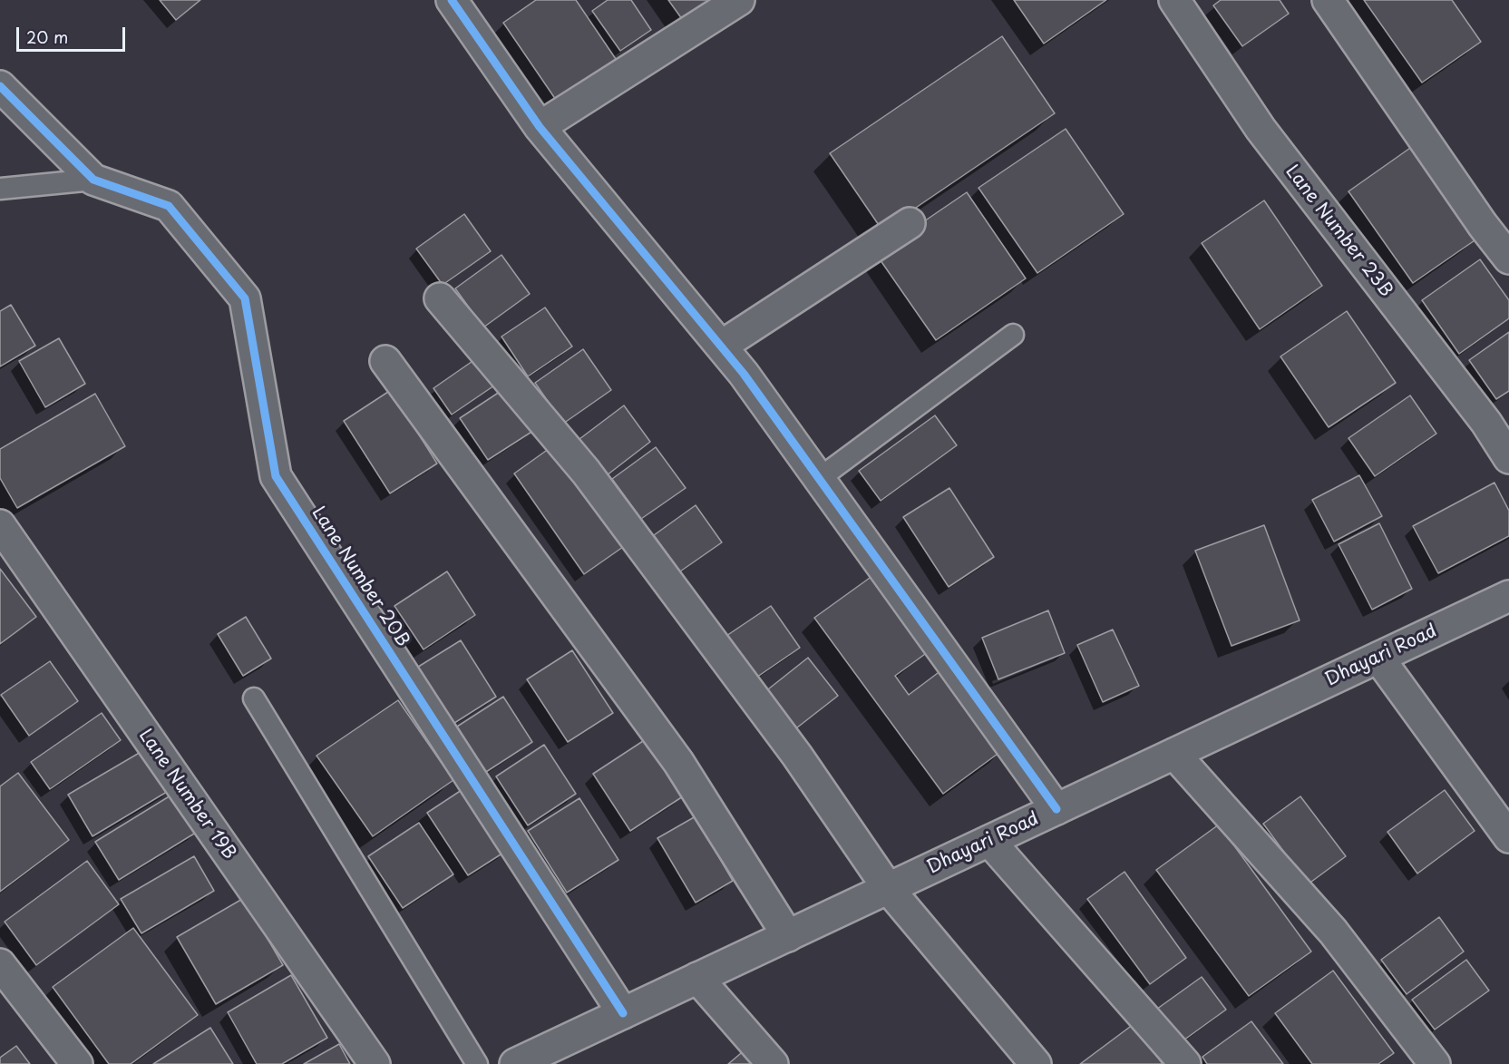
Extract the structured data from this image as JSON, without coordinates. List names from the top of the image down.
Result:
{
  "streets": {
    "street": [
      "Lane Number 23B",
      "Lane Number 20B",
      "Dhayari Road",
      "Lane Number 19B"
    ]
  },
  "crossings": [
    ["Lane Number 20B", "Dhayari Road"]
  ],
  "scale_bar": "20 m"
}
